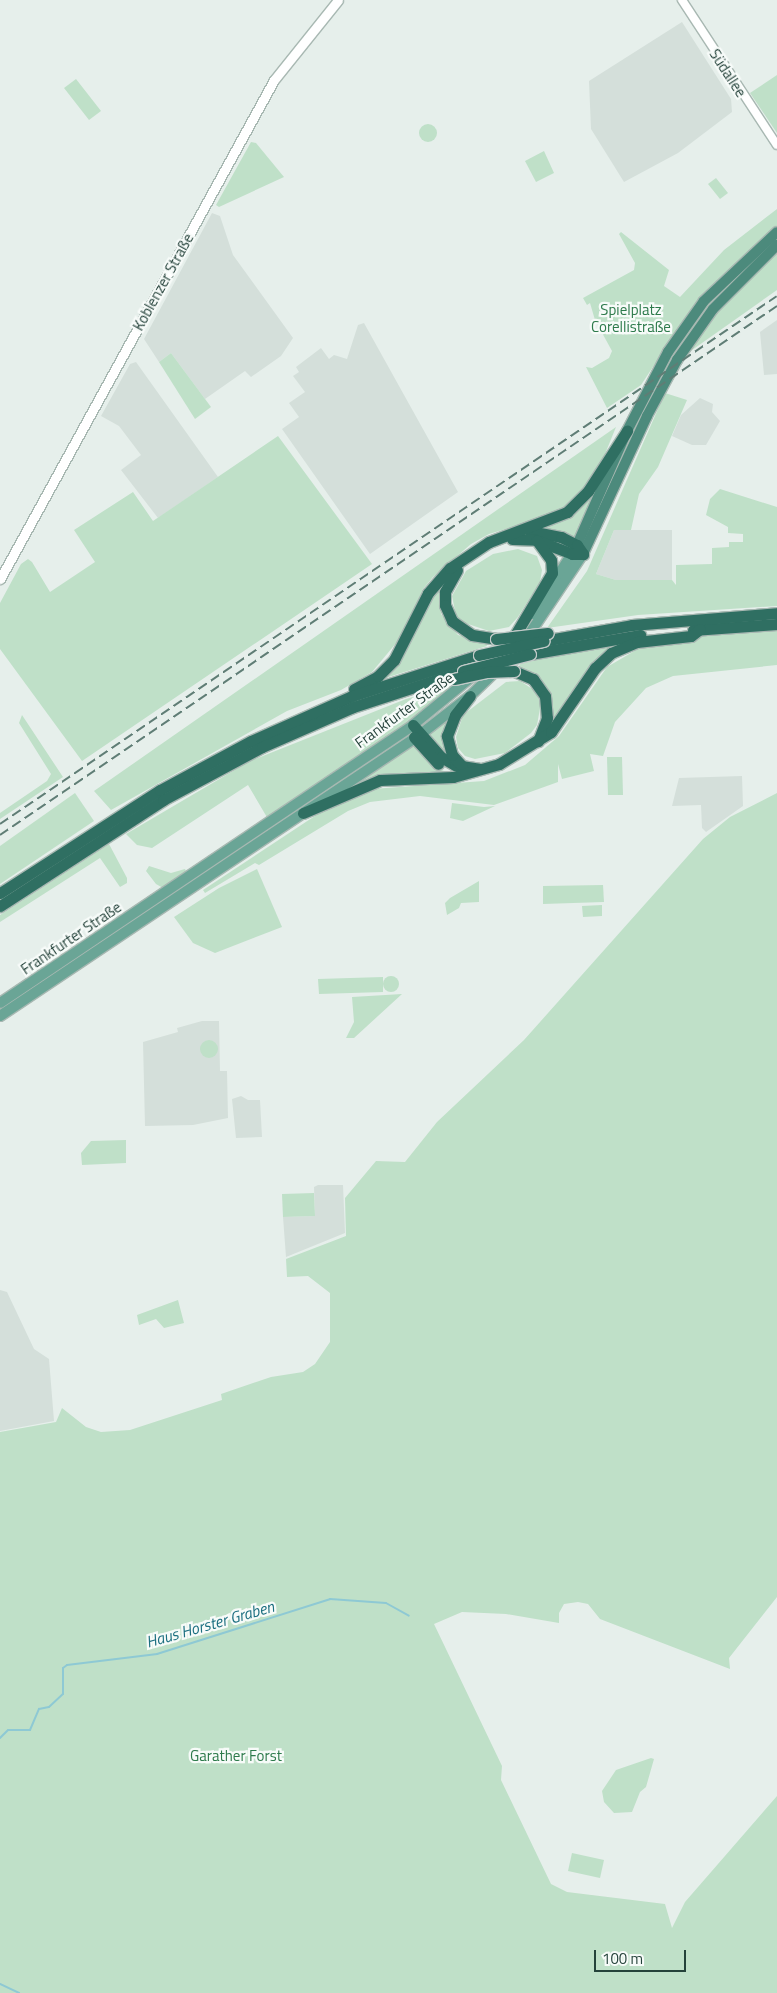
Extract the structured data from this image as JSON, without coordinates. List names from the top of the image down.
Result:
{
  "streets": {
    "highway": ["Frankfurter Straße"],
    "main road": ["Koblenzer Straße"],
    "street": ["Südallee"]
  },
  "water": ["Haus Horster Graben"],
  "parks": ["Spielplatz Corellistraße", "Garather Forst"],
  "scale_bar": "100 m"
}
